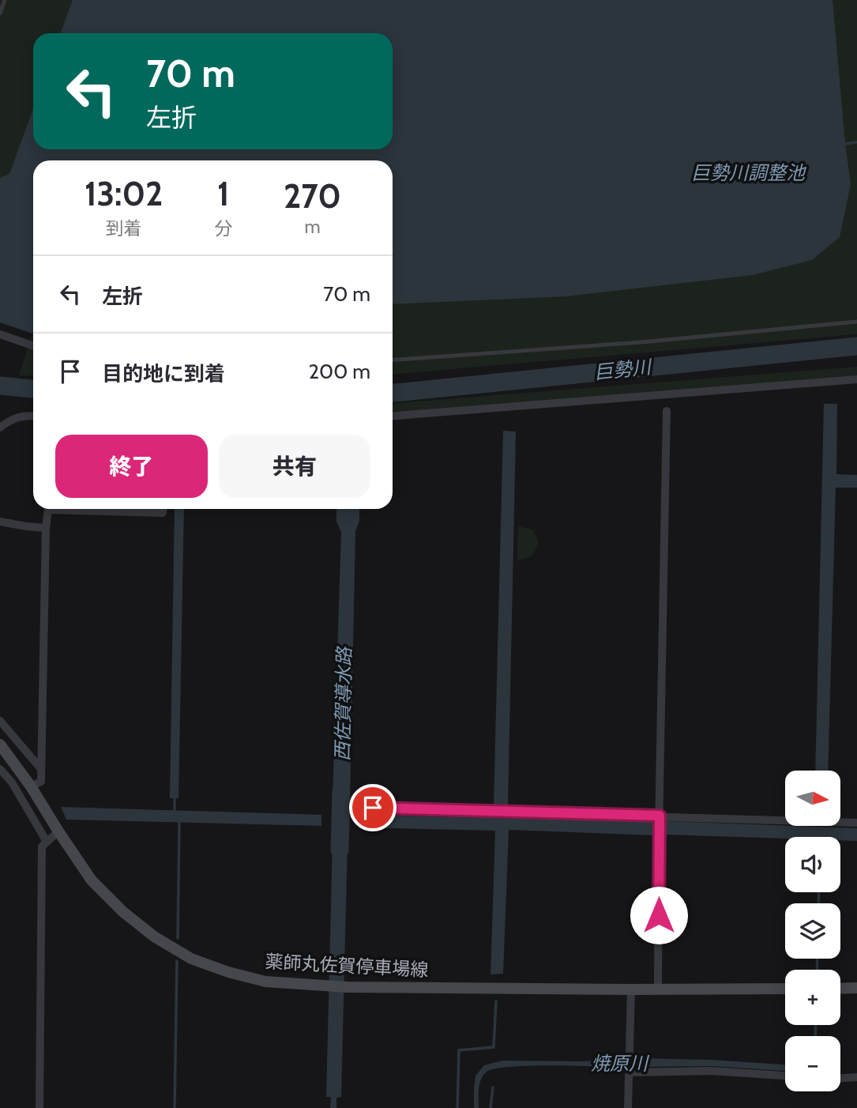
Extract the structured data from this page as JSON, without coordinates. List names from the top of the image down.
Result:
{
  "streets": {
    "main road": ["薬師丸佐賀停車場線"]
  },
  "water": [
    "巨勢川調整池",
    "巨勢川",
    "西佐賀導水路",
    "焼原川"
  ],
  "north": "right",
  "page": {
    "turn": ["70 m", "左折"],
    "eta": [
      "13:02",
      "到着",
      "1",
      "分",
      "270",
      "m"
    ],
    "list": [
      {
        "name": "左折",
        "value": "70 m"
      },
      {
        "name": "目的地に到着",
        "value": "200 m"
      }
    ],
    "buttons": ["終了", "共有"],
    "map_buttons": ["+", "−"]
  }
}
